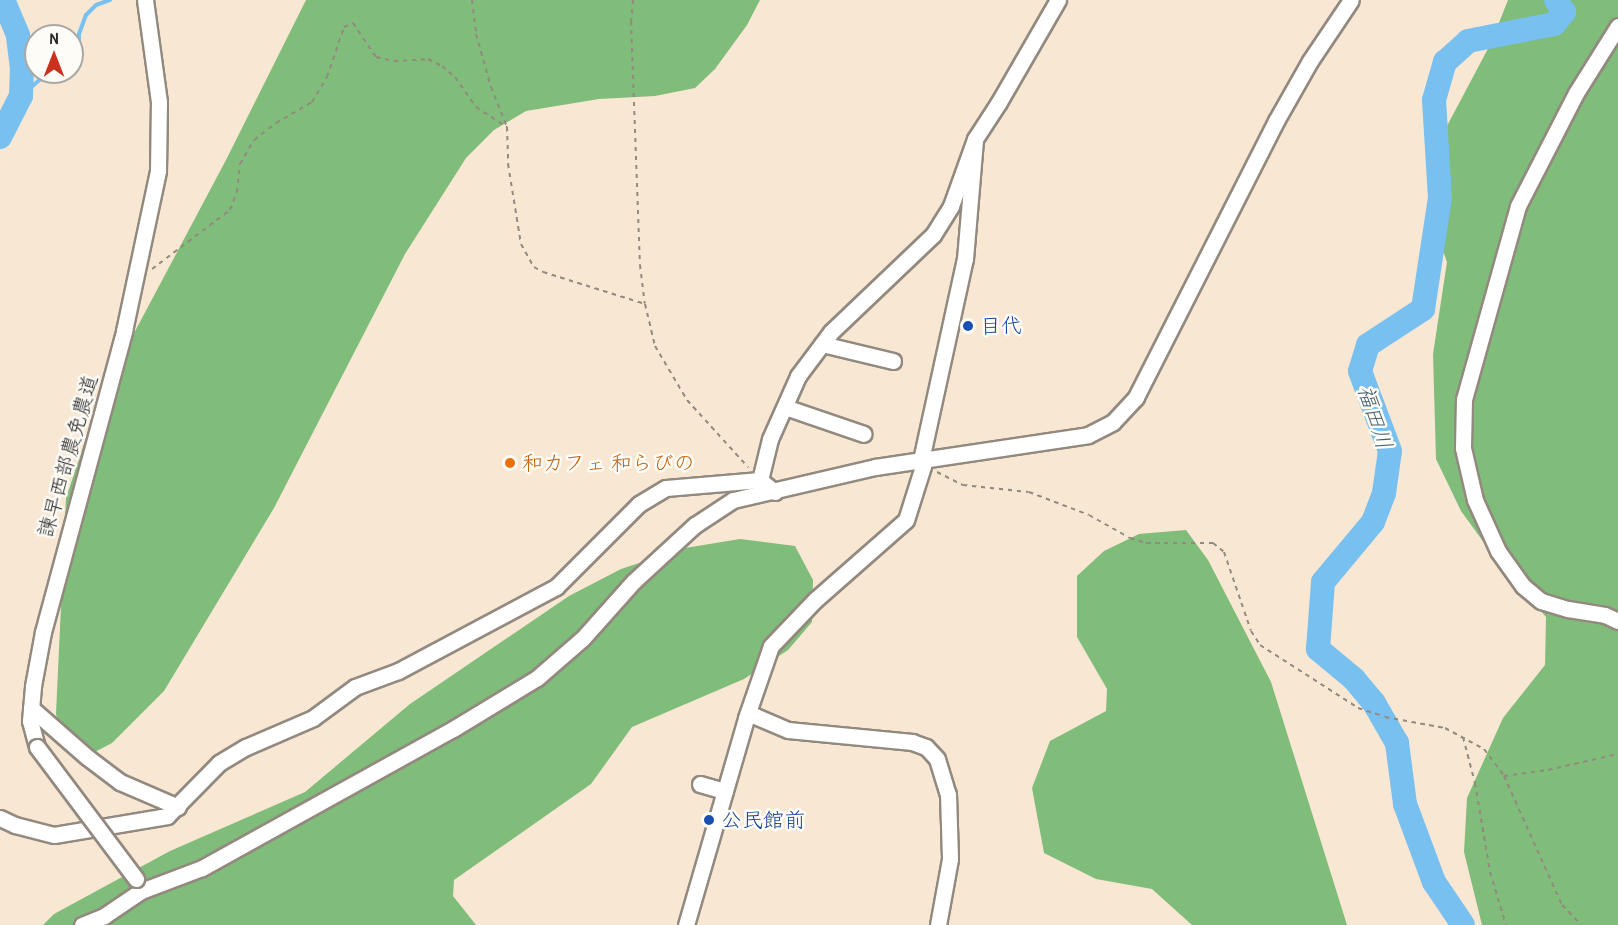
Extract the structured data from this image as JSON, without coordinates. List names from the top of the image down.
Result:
{
  "streets": {
    "street": ["諫早西部農免農道"]
  },
  "water": ["福田川"],
  "places": ["目代", "和カフェ 和らびの", "公民館前"],
  "north": "top"
}
